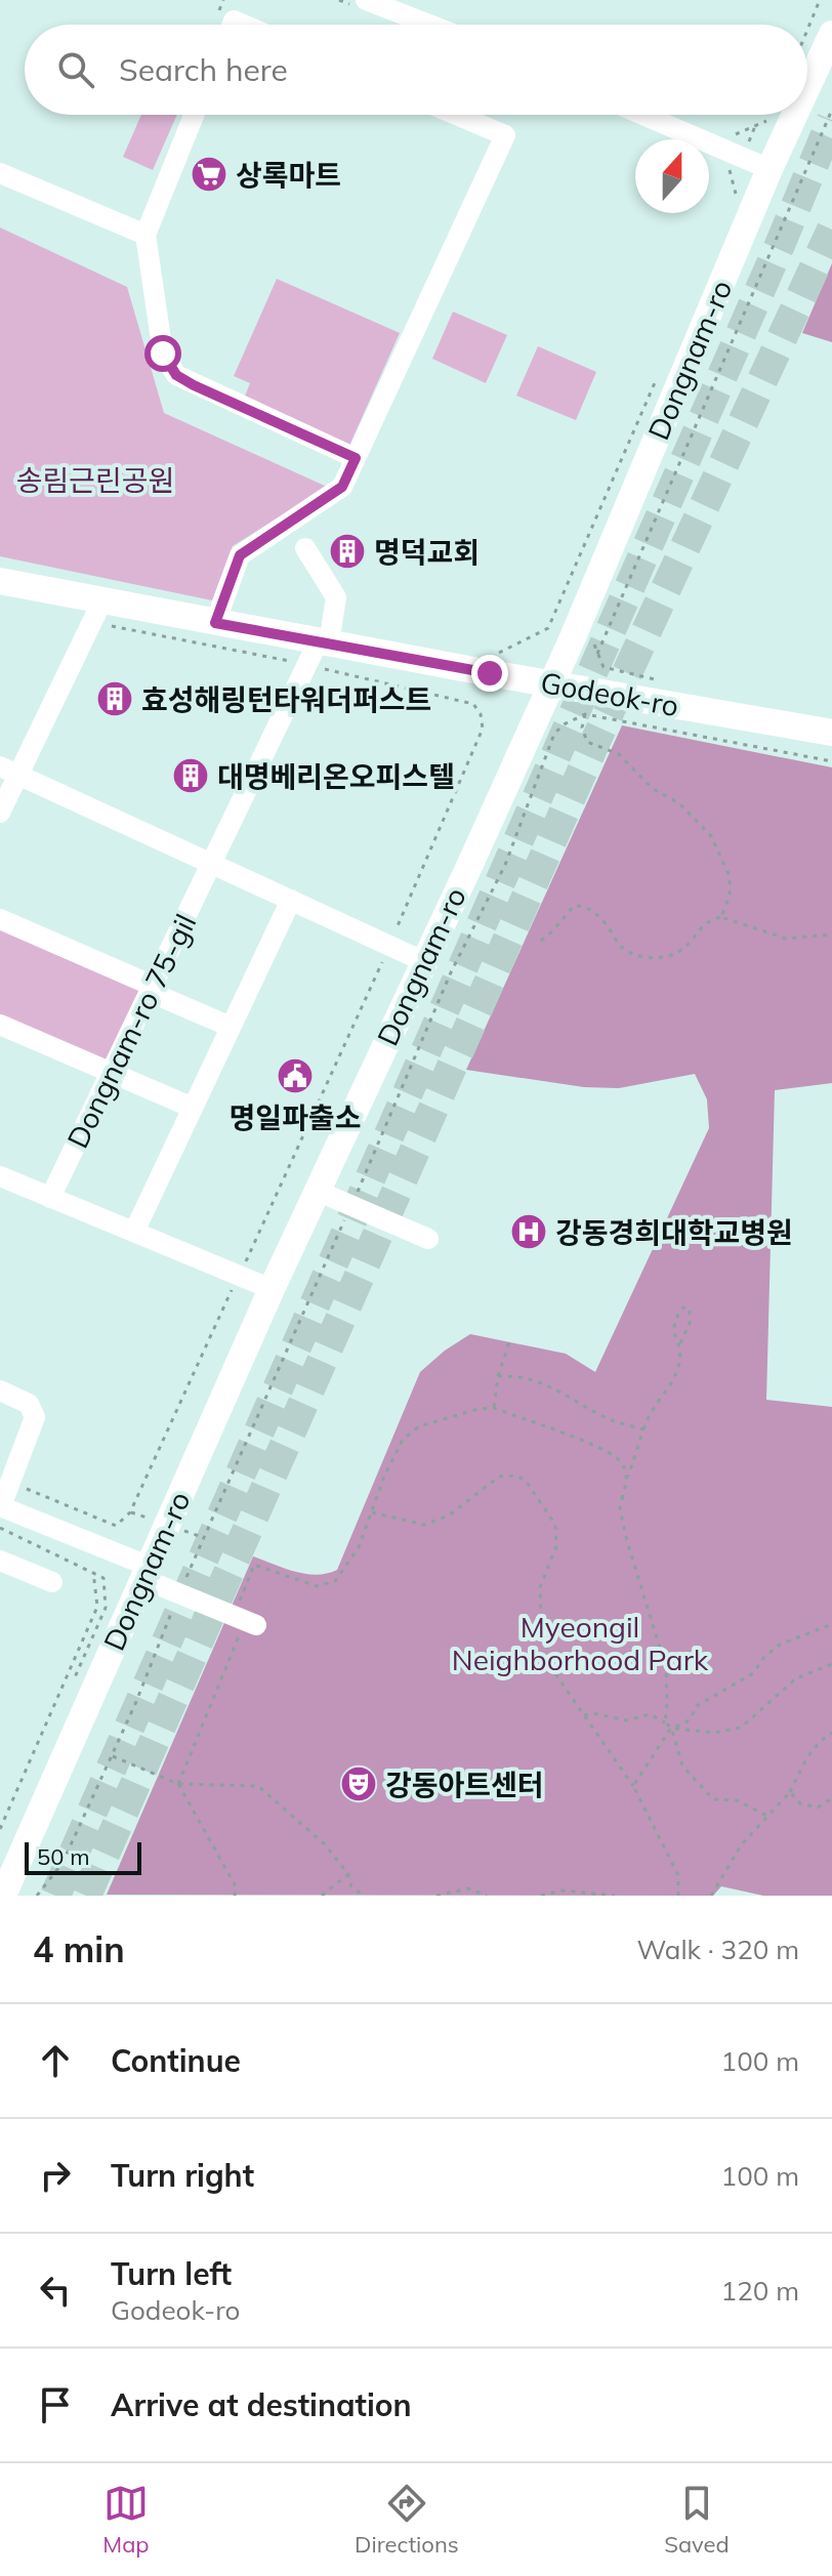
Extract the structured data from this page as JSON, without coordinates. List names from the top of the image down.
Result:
{
  "streets": {
    "main road": ["Dongnam-ro", "Godeok-ro"],
    "street": ["Dongnam-ro 75-gil"]
  },
  "crossings": [
    ["Dongnam-ro", "Godeok-ro"],
    ["Godeok-ro", "Dongnam-ro 75-gil"]
  ],
  "parks": ["송림근린공원", "Myeongil Neighborhood Park"],
  "places": {
    "supermarket": ["상록마트"],
    "building": ["명덕교회", "효성해링턴타워더퍼스트", "대명베리온오피스텔"],
    "public building": ["명일파출소"],
    "hospital": ["강동경희대학교병원"],
    "theatre": ["강동아트센터"]
  },
  "scale_bar": "50 m",
  "north": "top",
  "page": {
    "search": "Search here",
    "scale": "50 m",
    "heading": ["4 min", "Walk · 320 m"],
    "list": [
      ["Continue", "100 m"],
      ["Turn right", "100 m"],
      ["Turn left", "Godeok-ro", "120 m"],
      "Arrive at destination"
    ],
    "nav": ["Map", "Directions", "Saved"]
  }
}
